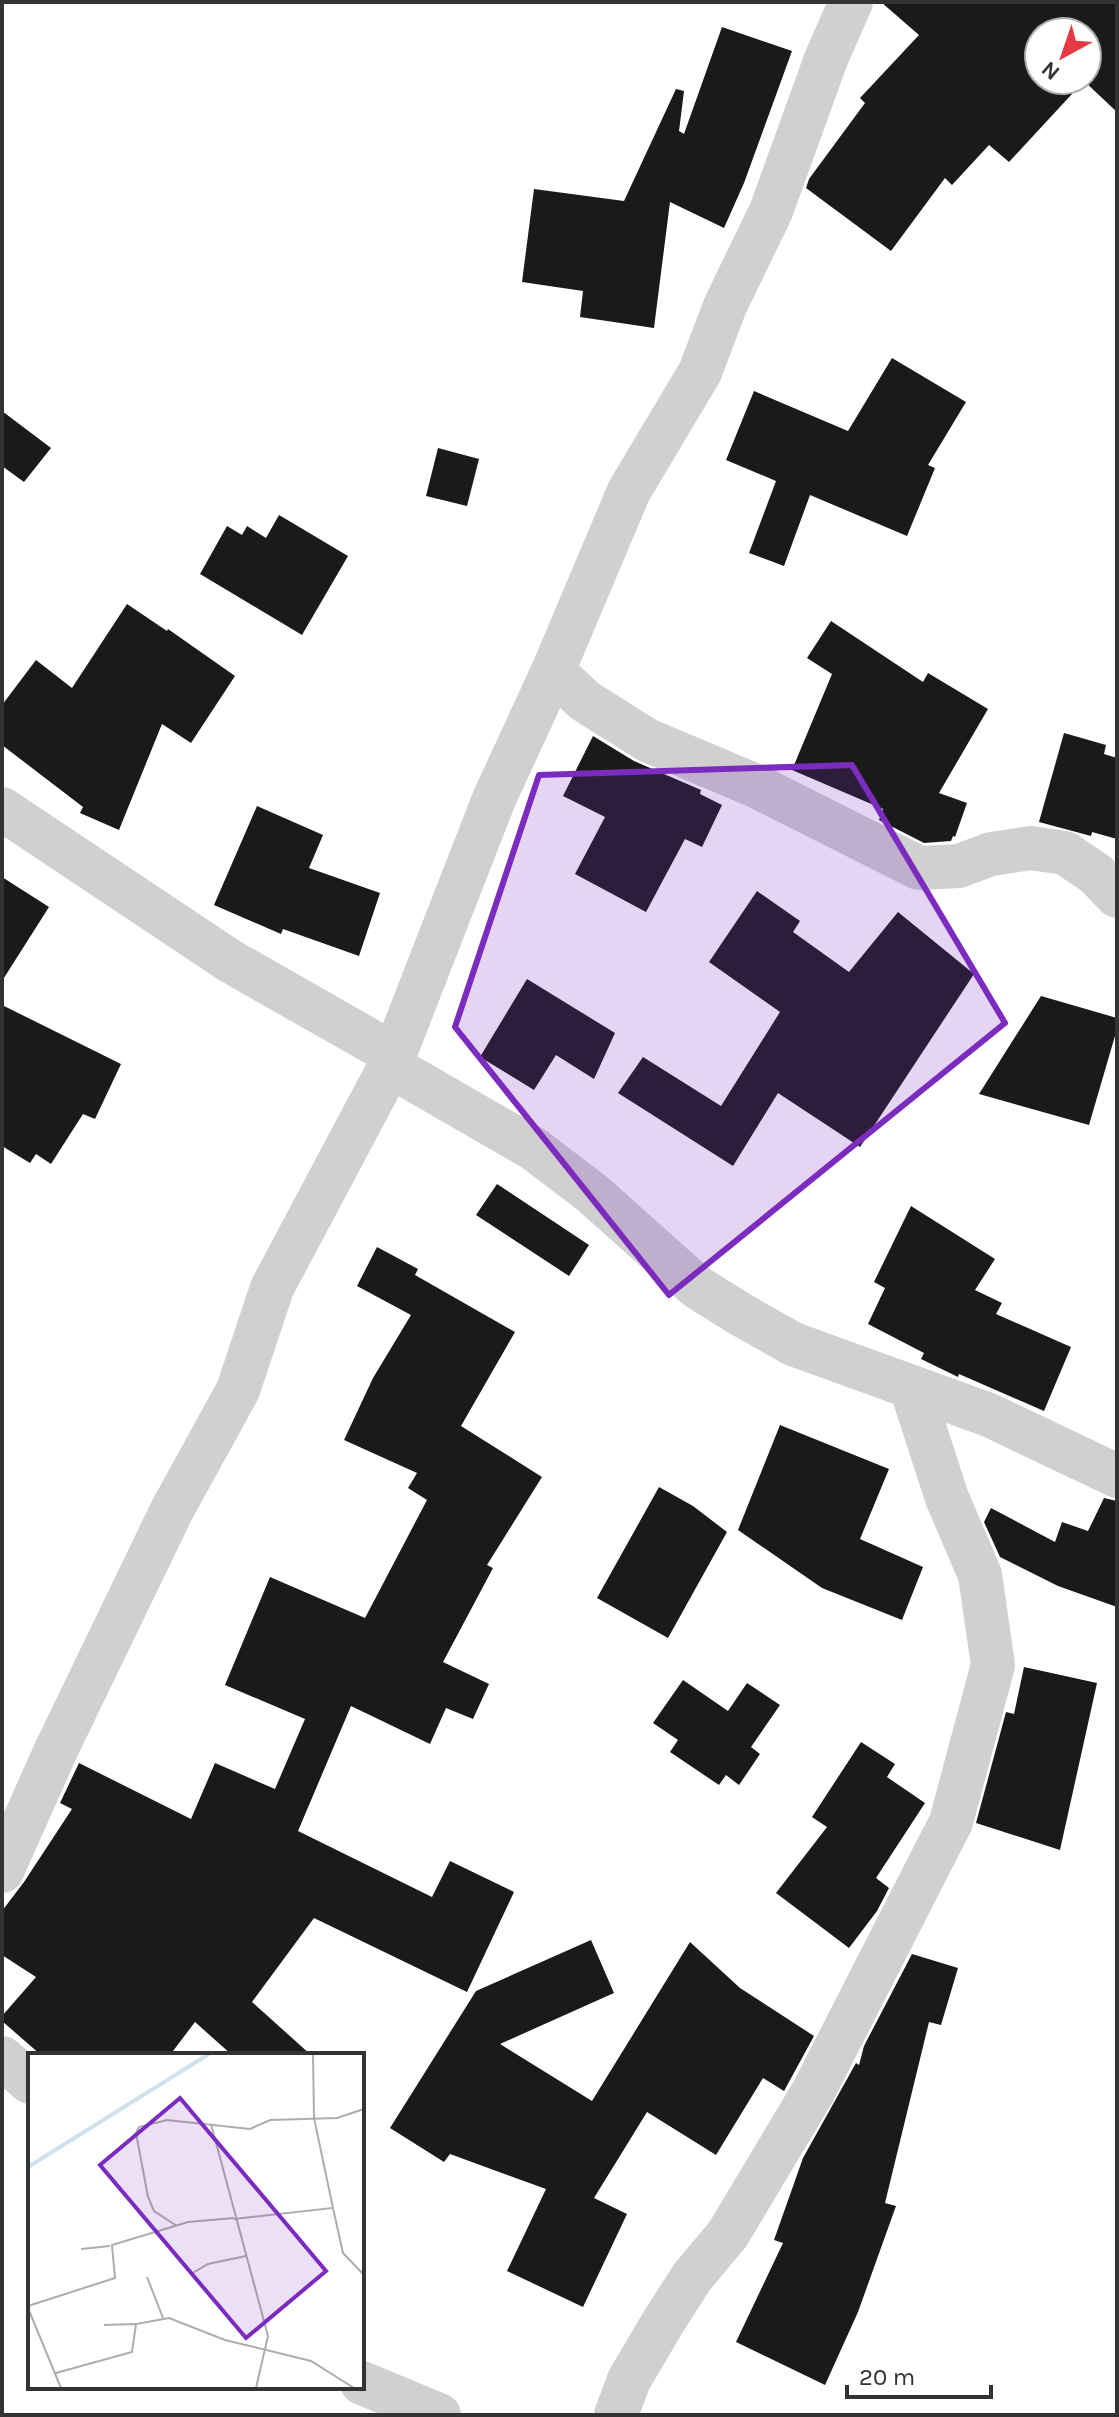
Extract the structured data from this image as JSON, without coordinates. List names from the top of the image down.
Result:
{
  "scale_bar": "20 m",
  "north": "bottom left"
}
